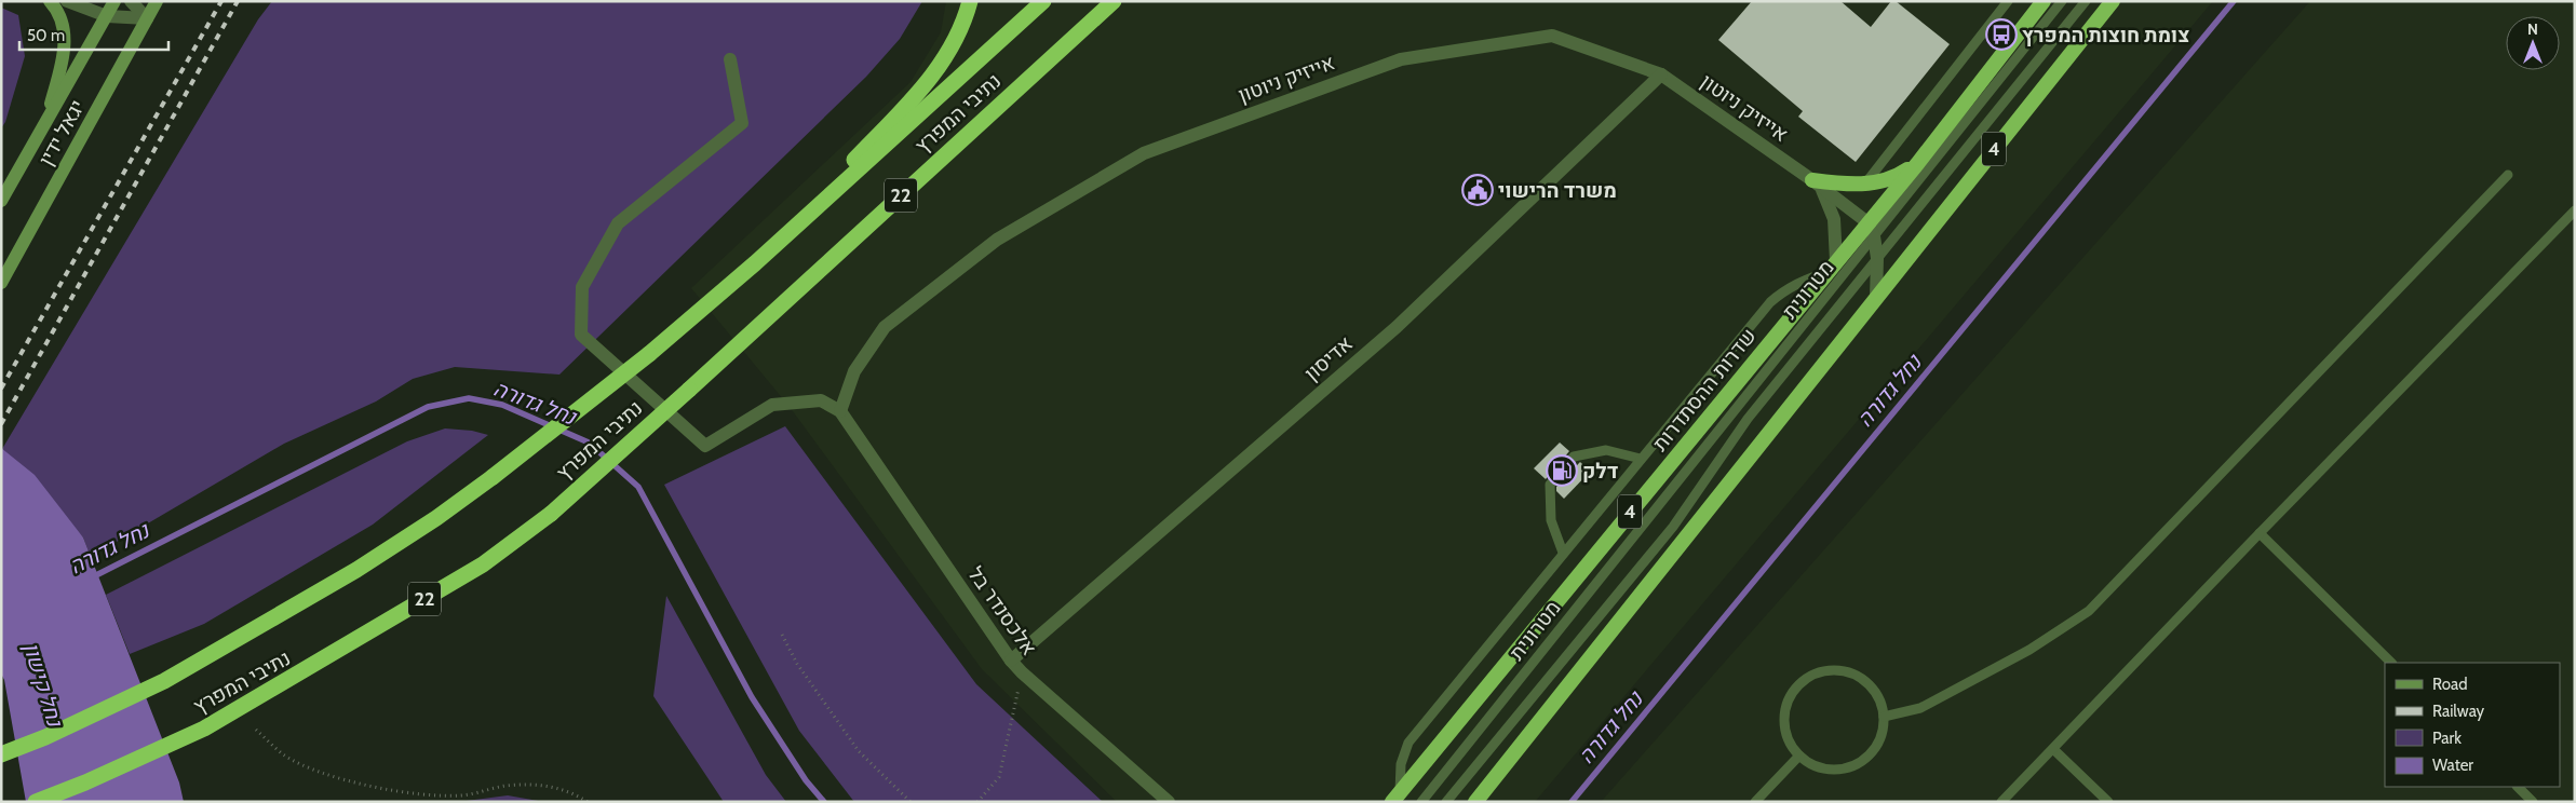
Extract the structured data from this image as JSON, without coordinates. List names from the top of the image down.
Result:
{
  "streets": {
    "highway": [
      "נתיבי המפרץ",
      "4",
      "22",
      "שדרות ההסתדרות"
    ],
    "main road": ["יגאל ידין"],
    "street": ["אייזיק ניוטון", "אדיסון", "אלכסנדר בל"],
    "lane": ["מטרונית"]
  },
  "crossings": [
    ["אייזיק ניוטון", "מטרונית"],
    ["אייזיק ניוטון", "אדיסון"],
    ["אייזיק ניוטון", "שדרות ההסתדרות"],
    ["אייזיק ניוטון", "אלכסנדר בל"],
    ["מטרונית", "שדרות ההסתדרות"],
    ["אדיסון", "אלכסנדר בל"]
  ],
  "water": ["נחל גדורה", "נחל קישון"],
  "places": {
    "bus stop": ["צומת חוצות המפרץ"],
    "public building": ["משרד הרישוי"],
    "fuel station": ["דלק"]
  },
  "legend": [
    "Road",
    "Railway",
    "Park",
    "Water"
  ],
  "scale_bar": "50 m",
  "north": "top"
}
